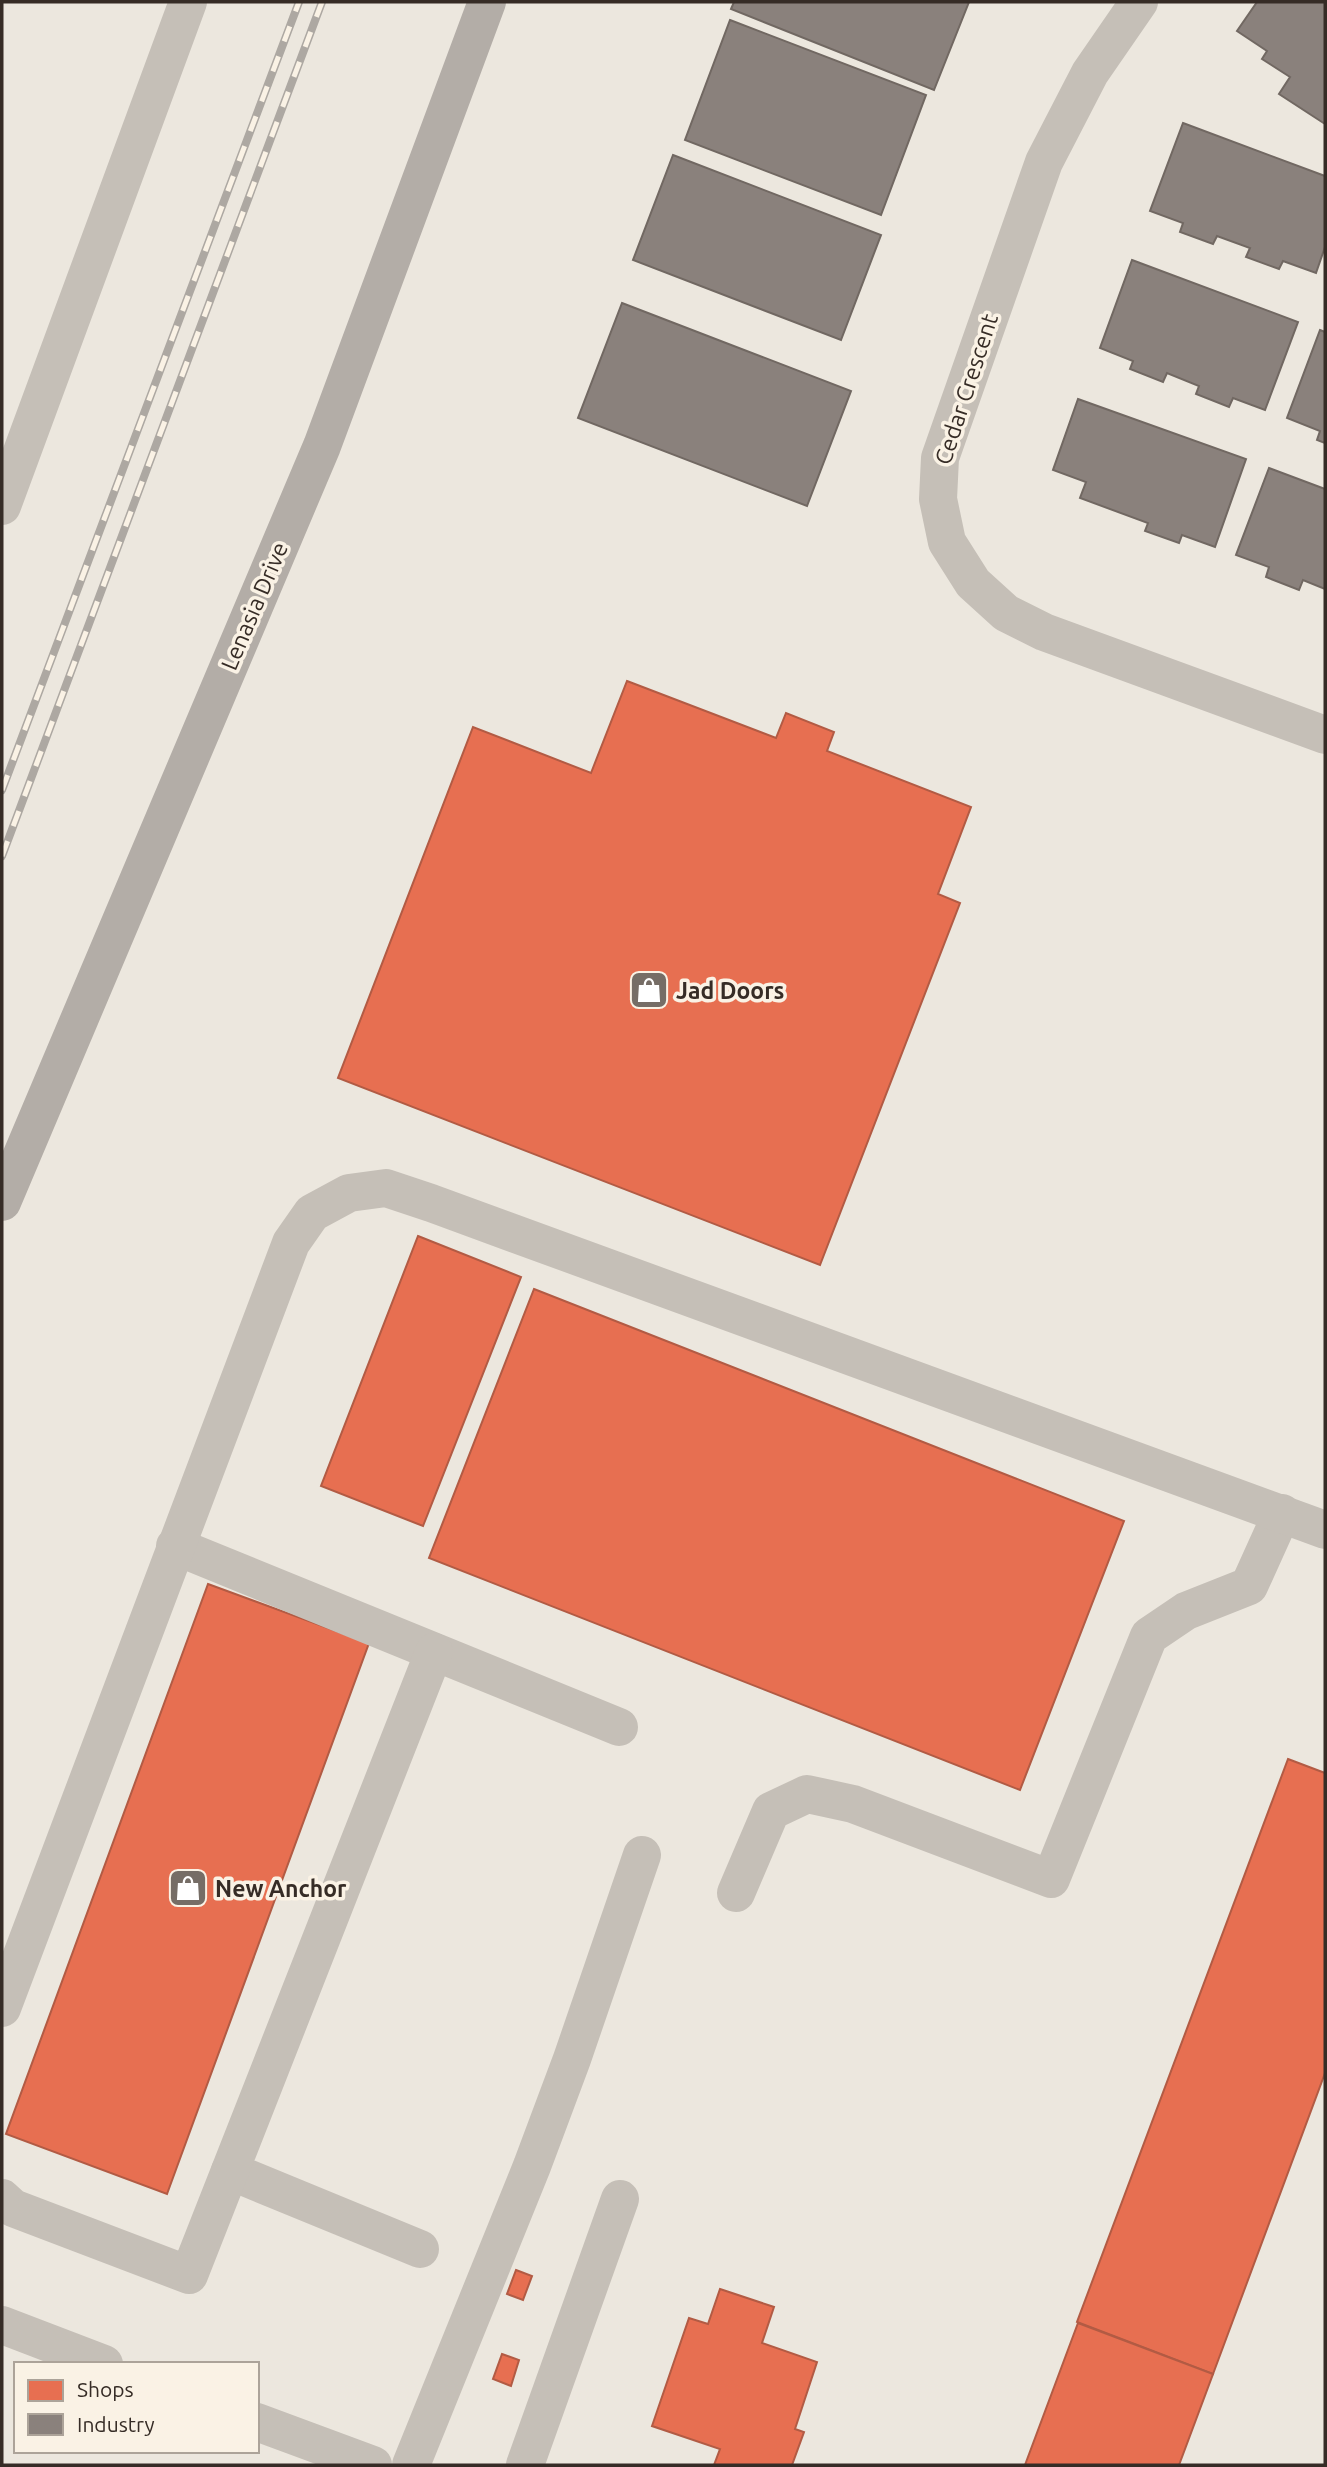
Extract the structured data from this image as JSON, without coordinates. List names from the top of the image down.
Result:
{
  "streets": {
    "main road": ["Lenasia Drive"],
    "street": ["Cedar Crescent"]
  },
  "places": {
    "shop": ["Jad Doors", "New Anchor"]
  },
  "legend": ["Shops", "Industry"]
}
